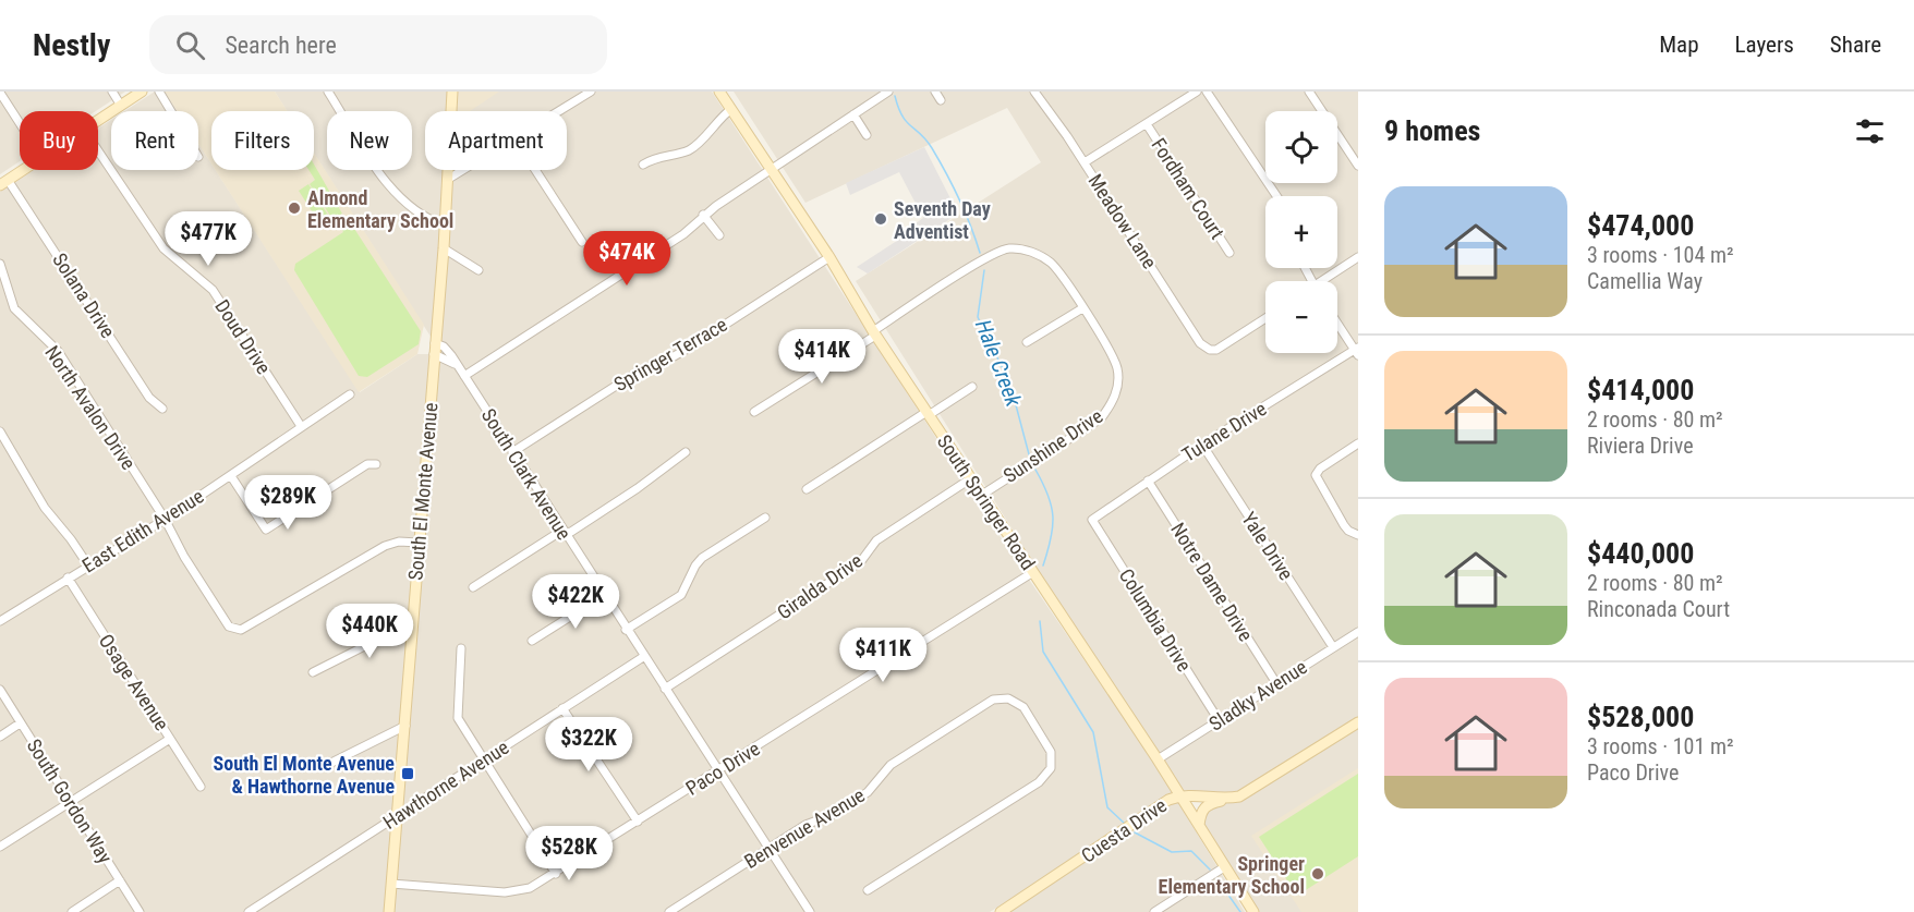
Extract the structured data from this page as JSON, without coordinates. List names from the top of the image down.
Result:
{
  "streets": {
    "street": [
      "Fordham Court",
      "Meadow Lane",
      "Solana Drive",
      "Doud Drive",
      "Springer Terrace",
      "North Avalon Drive",
      "Tulane Drive",
      "Sunshine Drive",
      "South Clark Avenue",
      "South El Monte Avenue",
      "South Springer Road",
      "East Edith Avenue",
      "Yale Drive",
      "Notre Dame Drive",
      "Giralda Drive",
      "Columbia Drive",
      "Osage Avenue",
      "Sladky Avenue",
      "Paco Drive",
      "Hawthorne Avenue",
      "South Gordon Way",
      "Benvenue Avenue",
      "Cuesta Drive"
    ]
  },
  "crossings": [
    ["Doud Drive", "East Edith Avenue"],
    ["Springer Terrace", "South Clark Avenue"],
    ["Springer Terrace", "South Springer Road"],
    ["North Avalon Drive", "South El Monte Avenue"],
    ["North Avalon Drive", "East Edith Avenue"],
    ["Tulane Drive", "Yale Drive"],
    ["Tulane Drive", "Notre Dame Drive"],
    ["Tulane Drive", "Columbia Drive"],
    ["Sunshine Drive", "South Springer Road"],
    ["South Clark Avenue", "South El Monte Avenue"],
    ["South Clark Avenue", "Giralda Drive"],
    ["South Clark Avenue", "Paco Drive"],
    ["South Clark Avenue", "Hawthorne Avenue"],
    ["South Clark Avenue", "Benvenue Avenue"],
    ["South El Monte Avenue", "Paco Drive"],
    ["South El Monte Avenue", "Hawthorne Avenue"],
    ["South Springer Road", "Giralda Drive"],
    ["South Springer Road", "Sladky Avenue"],
    ["South Springer Road", "Paco Drive"],
    ["South Springer Road", "Cuesta Drive"],
    ["East Edith Avenue", "Osage Avenue"],
    ["Yale Drive", "Sladky Avenue"],
    ["Notre Dame Drive", "Sladky Avenue"],
    ["Columbia Drive", "Sladky Avenue"]
  ],
  "water": ["Hale Creek"],
  "places": {
    "other": ["Almond Elementary School", "Seventh Day Adventist", "Springer Elementary School"],
    "transit": ["South El Monte Avenue & Hawthorne Avenue"]
  },
  "page": {
    "header": "Nestly",
    "search": "Search here",
    "nav": ["Map", "Layers", "Share"],
    "heading": "9 homes",
    "map_buttons": ["+", "−"],
    "chip": [
      "Buy",
      "Rent",
      "Filters",
      "New",
      "Apartment"
    ],
    "list": [
      {
        "name": "$474,000",
        "note": "3 rooms · 104 m² · Camellia Way"
      },
      {
        "name": "$414,000",
        "note": "2 rooms · 80 m² · Riviera Drive"
      },
      {
        "name": "$440,000",
        "note": "2 rooms · 80 m² · Rinconada Court"
      },
      {
        "name": "$528,000",
        "note": "3 rooms · 101 m² · Paco Drive"
      }
    ],
    "price": [
      "$477K",
      "$474K",
      "$414K",
      "$289K",
      "$422K",
      "$440K",
      "$411K",
      "$322K",
      "$528K"
    ]
  }
}
